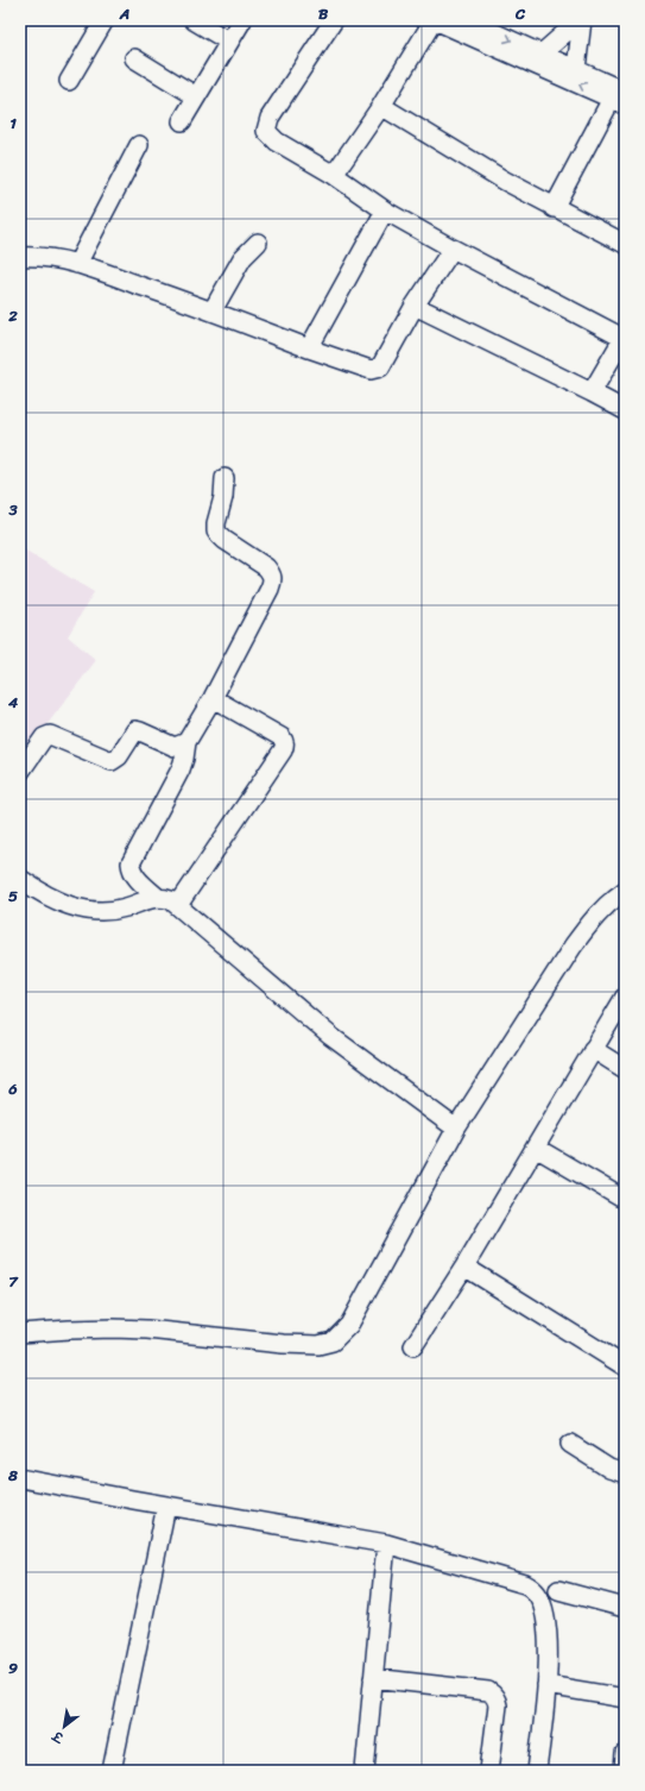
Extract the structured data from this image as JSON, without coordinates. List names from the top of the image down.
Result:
{
  "north": "bottom left",
  "grid": {
    "columns": ["A", "B", "C"],
    "rows": [
      "1",
      "2",
      "3",
      "4",
      "5",
      "6",
      "7",
      "8",
      "9"
    ]
  }
}
